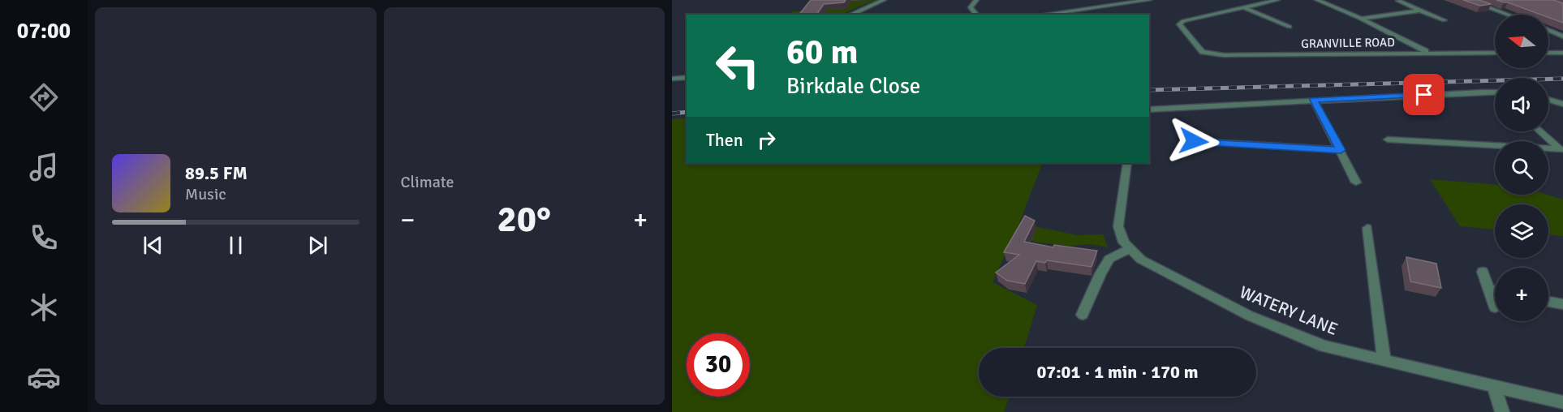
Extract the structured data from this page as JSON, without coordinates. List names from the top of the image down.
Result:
{
  "streets": {
    "street": ["GRANVILLE ROAD", "WATERY LANE"]
  },
  "north": "left",
  "page": {
    "tabs": "07:00",
    "tile": "Climate",
    "map_buttons": "+",
    "turn": ["60 m", "Birkdale Close"],
    "then": "Then",
    "song": ["89.5 FM", "Music"],
    "heat": ["−", "20°", "+"],
    "limit": "30",
    "trip": "07:01 · 1 min · 170 m"
  }
}
